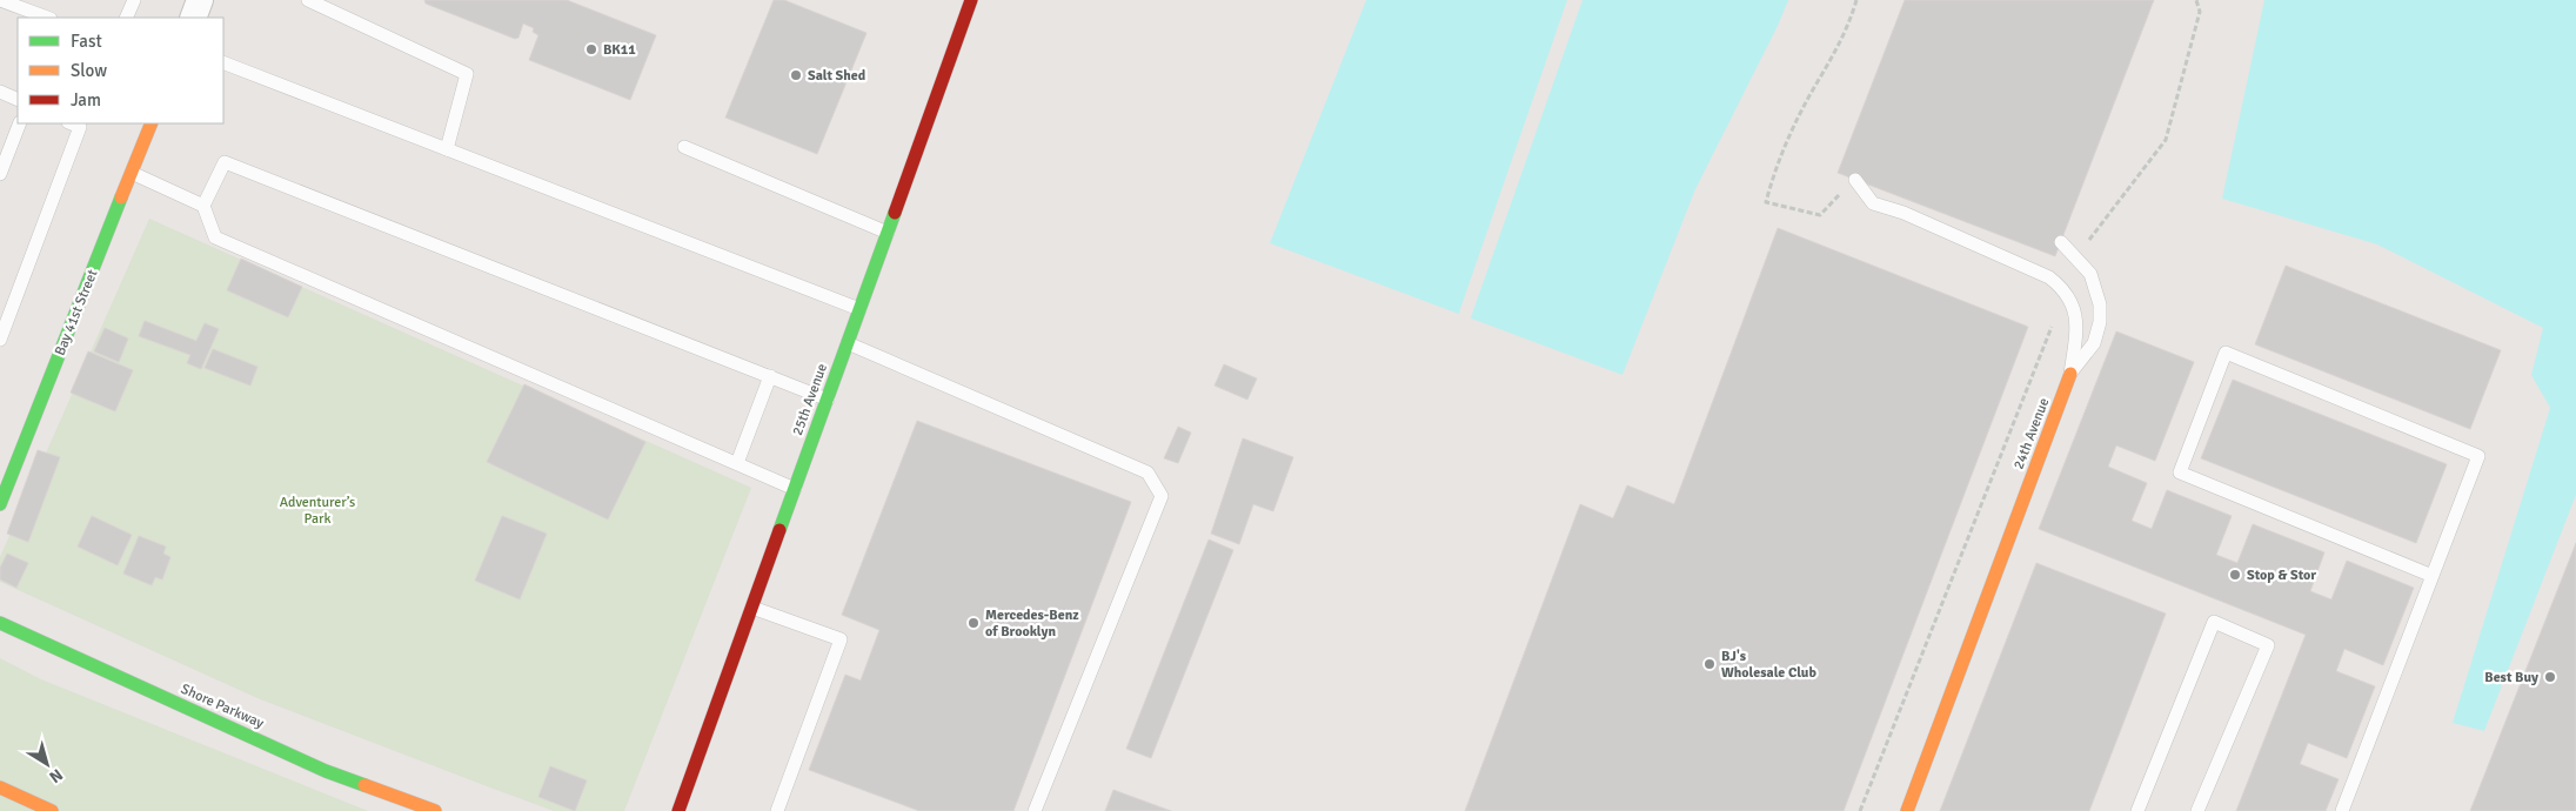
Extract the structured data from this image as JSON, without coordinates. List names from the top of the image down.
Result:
{
  "streets": {
    "main road": [
      "Bay 41st Street",
      "25th Avenue",
      "24th Avenue",
      "Shore Parkway"
    ]
  },
  "parks": ["Adventurer’s Park"],
  "places": [
    "BK11",
    "Salt Shed",
    "Stop & Stor",
    "Mercedes-Benz of Brooklyn",
    "BJ's Wholesale Club",
    "Best Buy"
  ],
  "legend": ["Fast", "Slow", "Jam"],
  "north": "bottom right"
}
